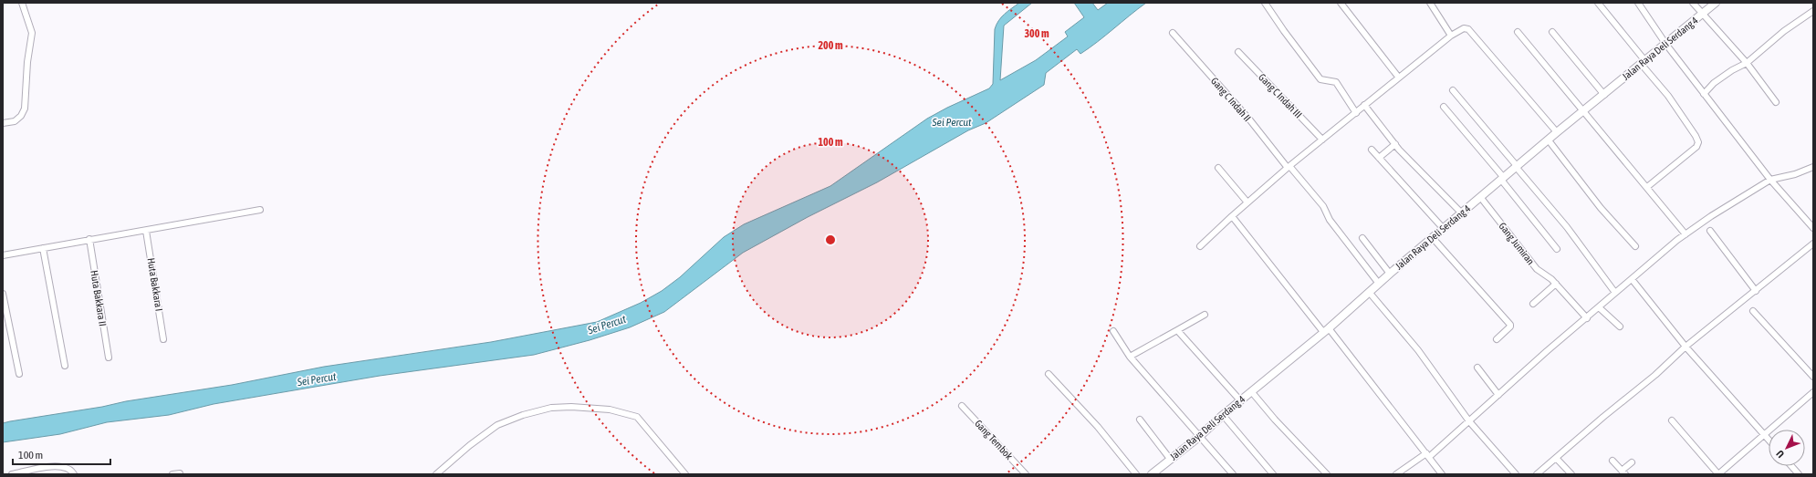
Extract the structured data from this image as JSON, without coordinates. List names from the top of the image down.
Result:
{
  "streets": {
    "street": [
      "Jalan Raya Deli Serdang 4",
      "Gang C Indah III",
      "Gang C Indah II",
      "Gang Jumiran",
      "Huta Bakkara I",
      "Huta Bakkara II",
      "Gang Tembok"
    ]
  },
  "crossings": [
    ["Jalan Raya Deli Serdang 4", "Gang C Indah II"],
    ["Jalan Raya Deli Serdang 4", "Gang Jumiran"]
  ],
  "water": ["Sei Percut"],
  "scale_bar": "100 m",
  "north": "bottom left",
  "rings": ["300 m", "200 m", "100 m"]
}
